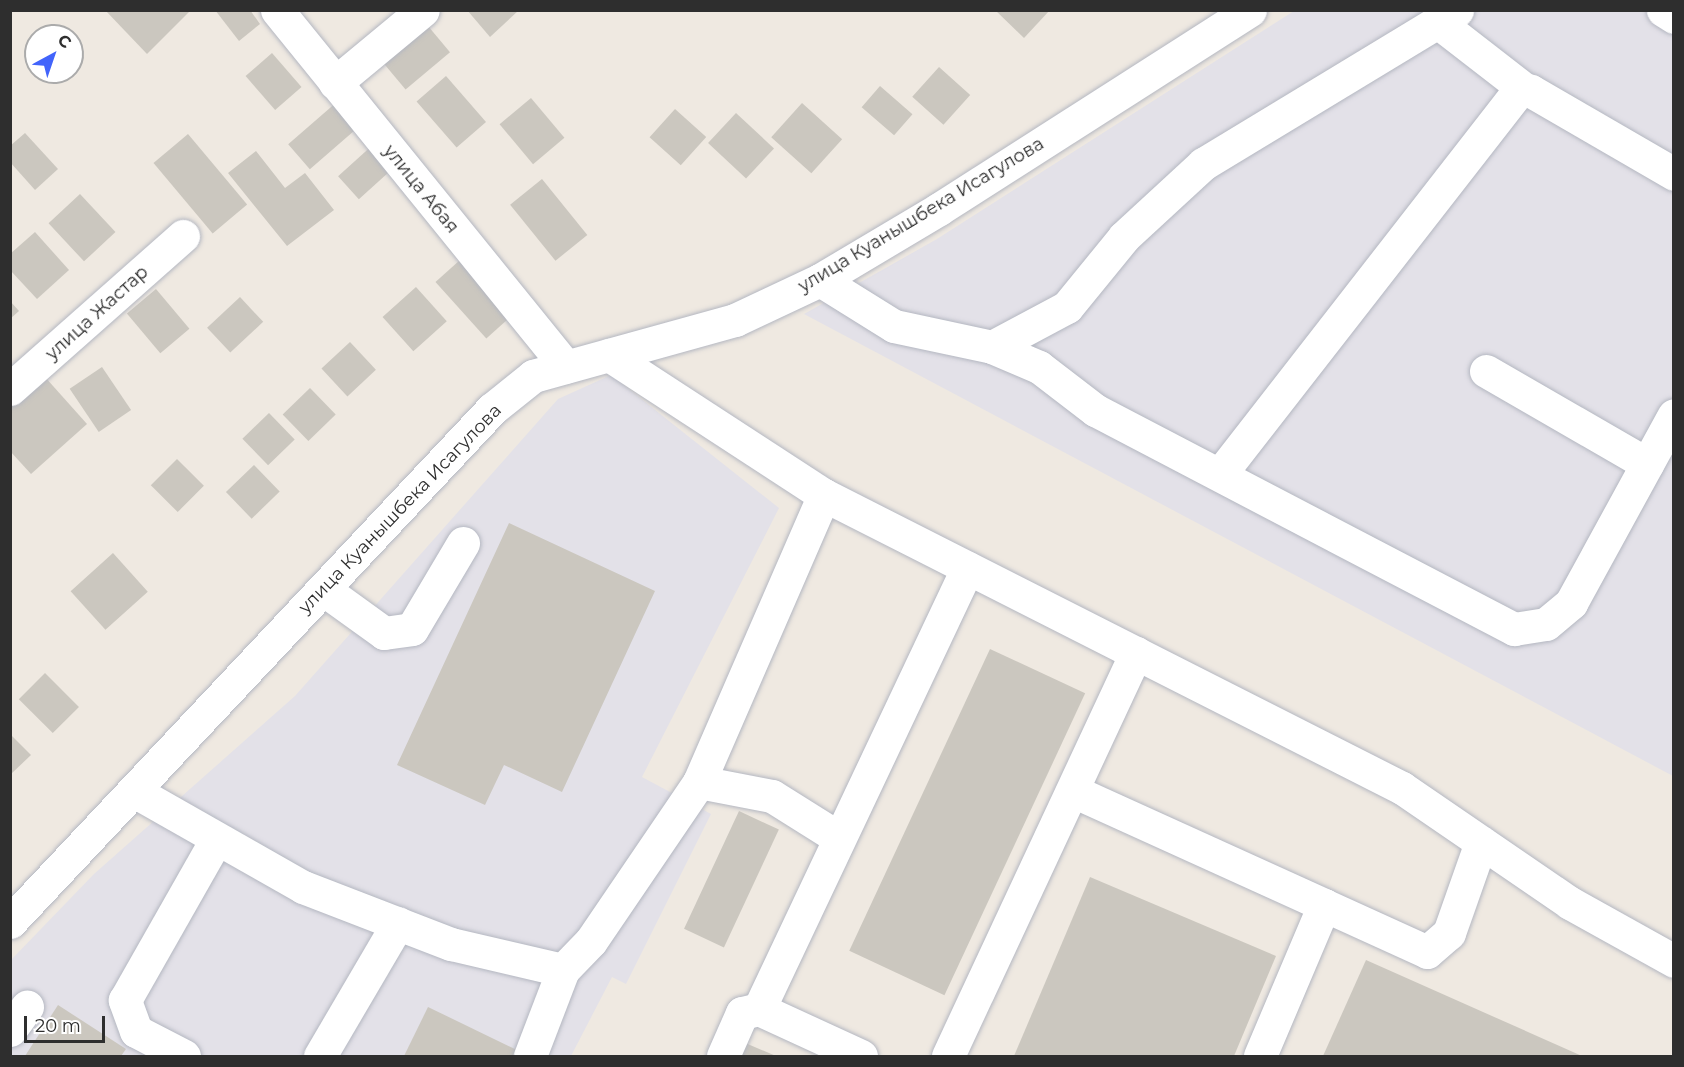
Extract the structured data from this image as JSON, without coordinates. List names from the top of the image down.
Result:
{
  "streets": {
    "street": ["улица Абая", "улица Куанышбека Исагулова", "улица Жастар"]
  },
  "crossings": [
    ["улица Абая", "улица Куанышбека Исагулова"]
  ],
  "scale_bar": "20 m",
  "north": "top right"
}
